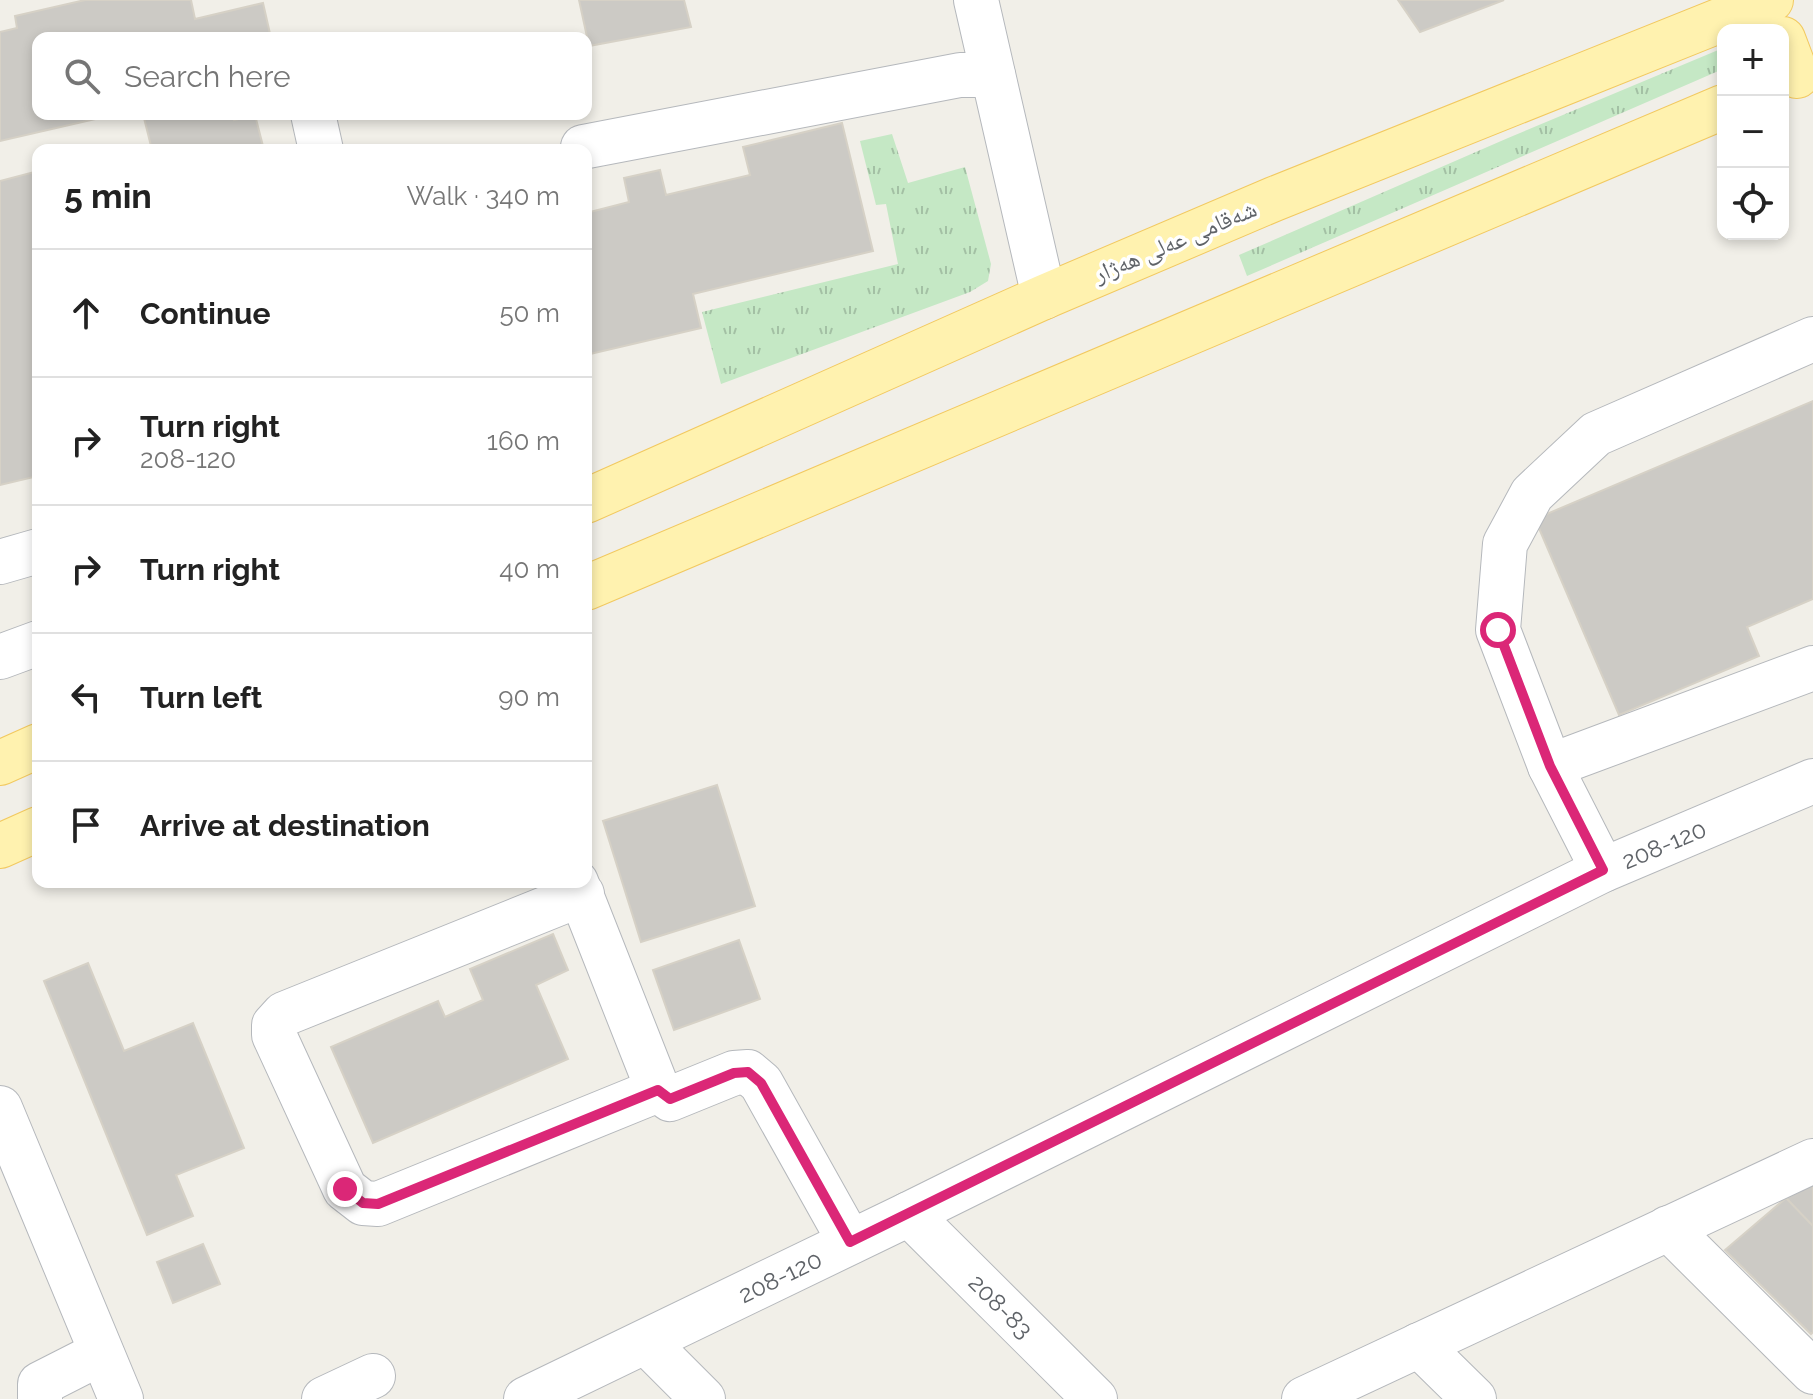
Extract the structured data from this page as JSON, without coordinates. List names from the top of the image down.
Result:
{
  "streets": {
    "main road": ["شەقامی عەلی هەژار"],
    "street": ["208-120", "208-83"]
  },
  "crossings": [
    ["208-120", "208-83"]
  ],
  "page": {
    "map_buttons": ["+", "−"],
    "search": "Search here",
    "heading": ["5 min", "Walk · 340 m"],
    "list": [
      ["Continue", "50 m"],
      ["Turn right", "208-120", "160 m"],
      ["Turn right", "40 m"],
      ["Turn left", "90 m"],
      "Arrive at destination"
    ]
  }
}
